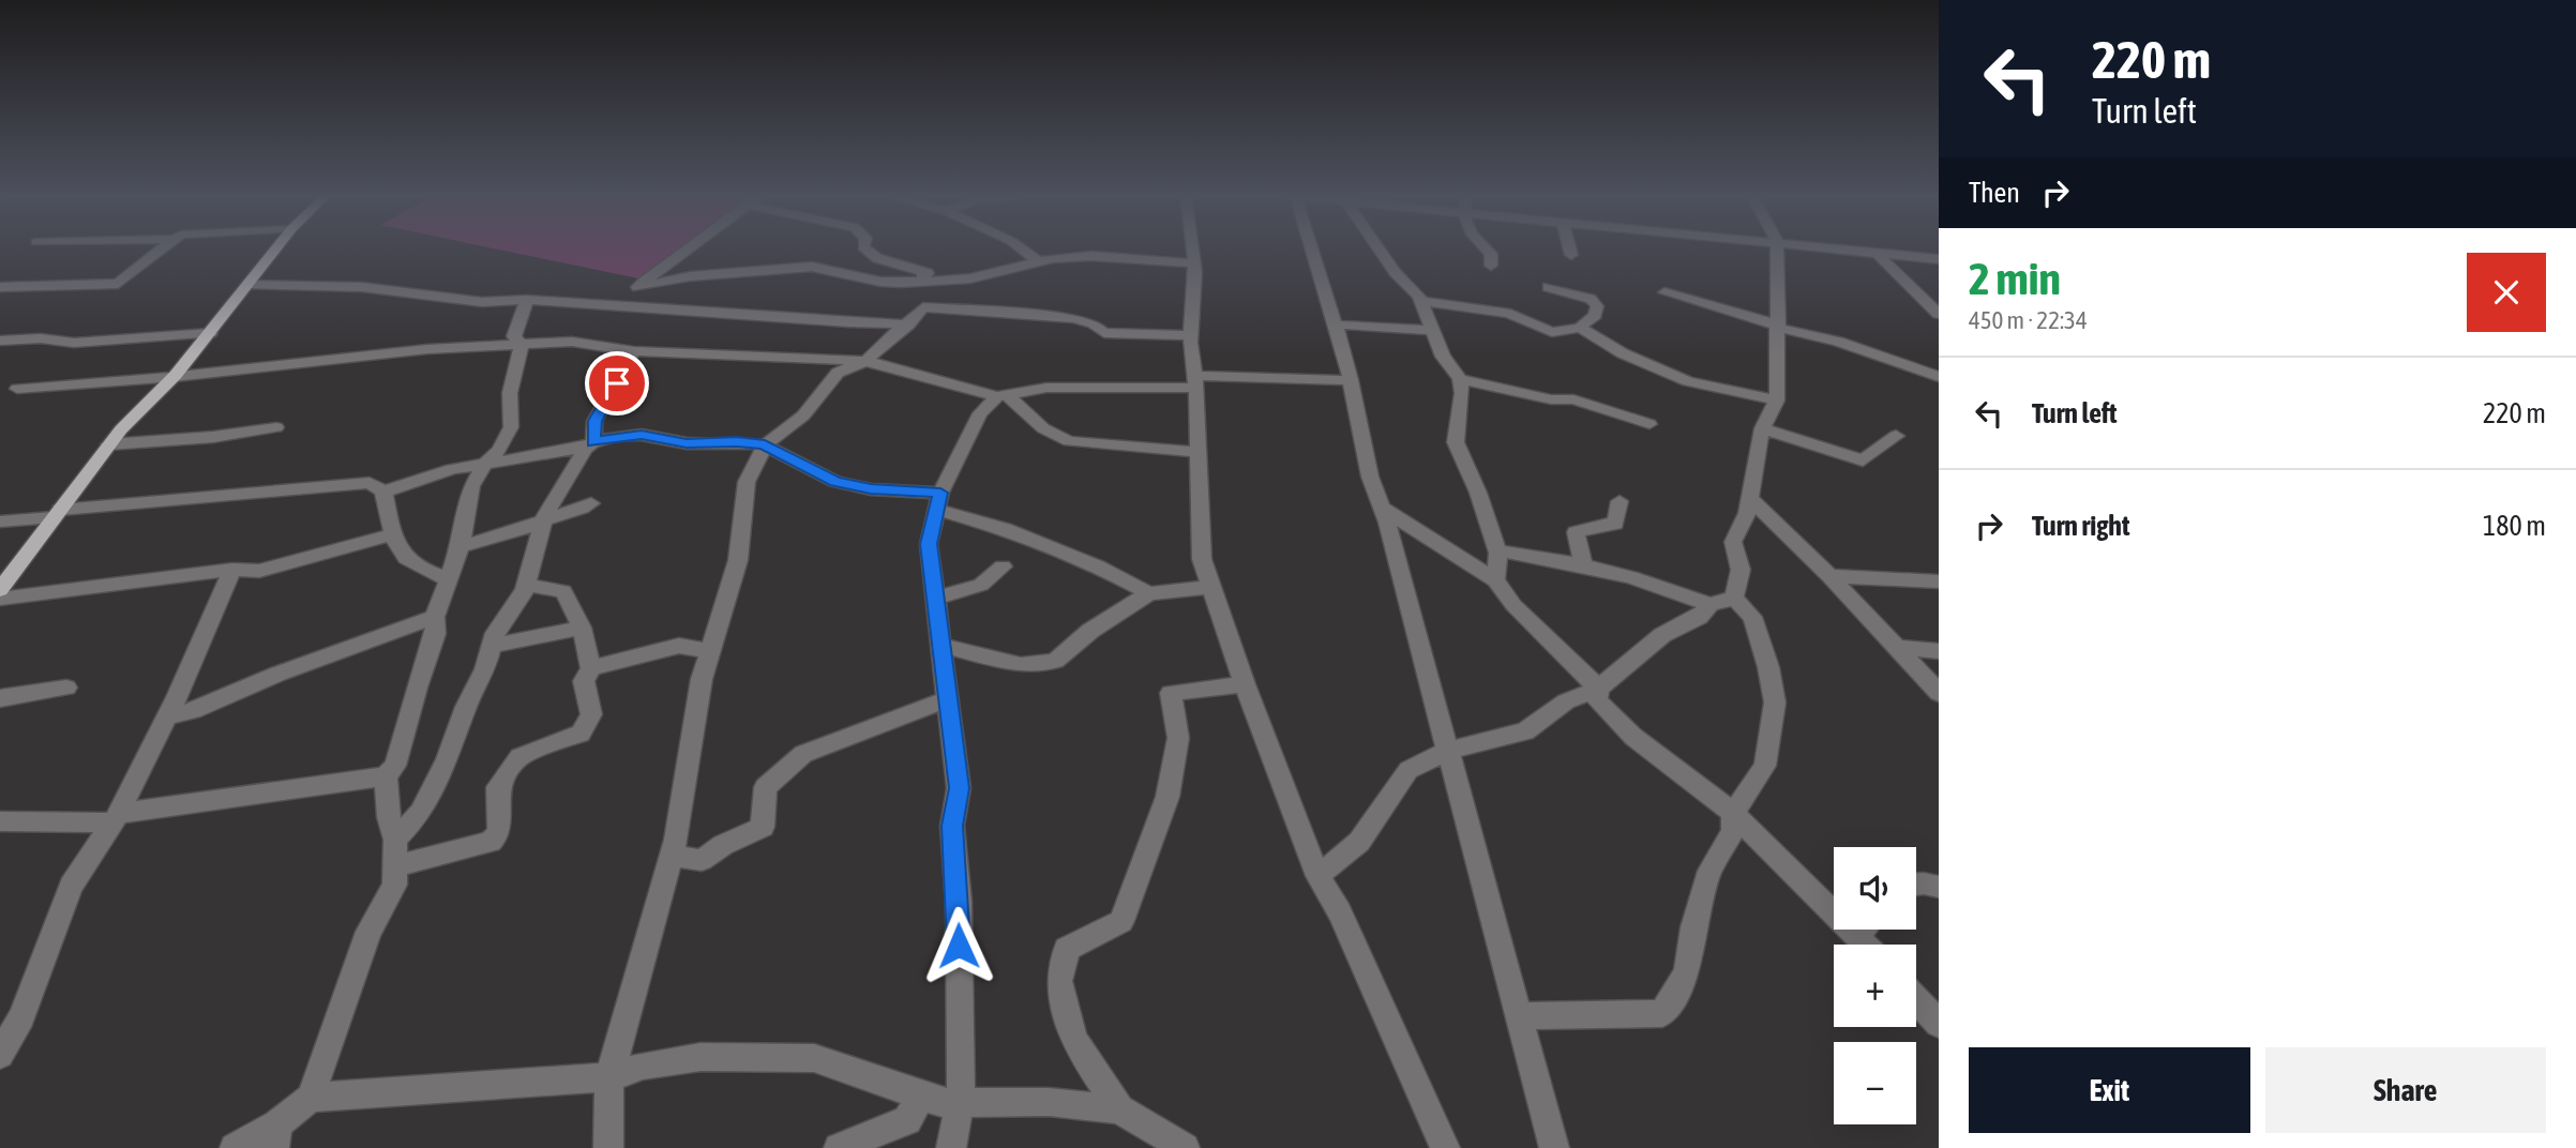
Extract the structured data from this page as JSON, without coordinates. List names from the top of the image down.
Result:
{
  "page": {
    "turn": ["220 m", "Turn left"],
    "then": "Then",
    "heading": ["2 min", "450 m · 22:34"],
    "list": [
      {
        "name": "Turn left",
        "value": "220 m"
      },
      {
        "name": "Turn right",
        "value": "180 m"
      }
    ],
    "map_buttons": ["+", "−"],
    "buttons": ["Exit", "Share"]
  }
}
